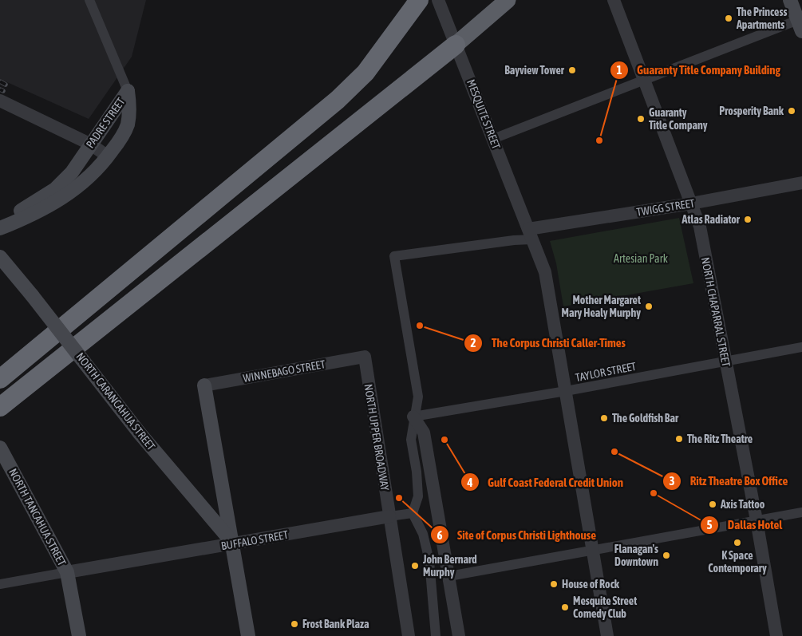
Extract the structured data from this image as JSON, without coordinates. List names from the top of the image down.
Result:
{
  "streets": {
    "main road": ["PADRE STREET", "NORTH CARANCAHUA STREET", "NORTH TANCAHUA STREET"],
    "street": [
      "MESQUITE STREET",
      "TWIGG STREET",
      "NORTH CHAPARRAL STREET",
      "WINNEBAGO STREET",
      "TAYLOR STREET",
      "NORTH UPPER BROADWAY",
      "BUFFALO STREET"
    ]
  },
  "crossings": [
    ["MESQUITE STREET", "TWIGG STREET"],
    ["MESQUITE STREET", "TAYLOR STREET"],
    ["TWIGG STREET", "NORTH CHAPARRAL STREET"],
    ["TWIGG STREET", "TAYLOR STREET"],
    ["NORTH CHAPARRAL STREET", "TAYLOR STREET"],
    ["WINNEBAGO STREET", "NORTH UPPER BROADWAY"],
    ["NORTH CARANCAHUA STREET", "BUFFALO STREET"],
    ["NORTH UPPER BROADWAY", "BUFFALO STREET"],
    ["NORTH TANCAHUA STREET", "BUFFALO STREET"]
  ],
  "parks": ["Artesian Park"],
  "places": [
    "The Princess Apartments",
    "Bayview Tower",
    "Prosperity Bank",
    "Guaranty Title Company",
    "Guaranty Title Company Building",
    "Atlas Radiator",
    "Mother Margaret Mary Healy Murphy",
    "The Corpus Christi Caller-Times",
    "The Goldfish Bar",
    "The Ritz Theatre",
    "Gulf Coast Federal Credit Union",
    "Ritz Theatre Box Office",
    "Dallas Hotel",
    "Site of Corpus Christi Lighthouse",
    "Axis Tattoo",
    "K Space Contemporary",
    "Flanagan's Downtown",
    "John Bernard Murphy",
    "House of Rock",
    "Mesquite Street Comedy Club",
    "Frost Bank Plaza"
  ]
}
